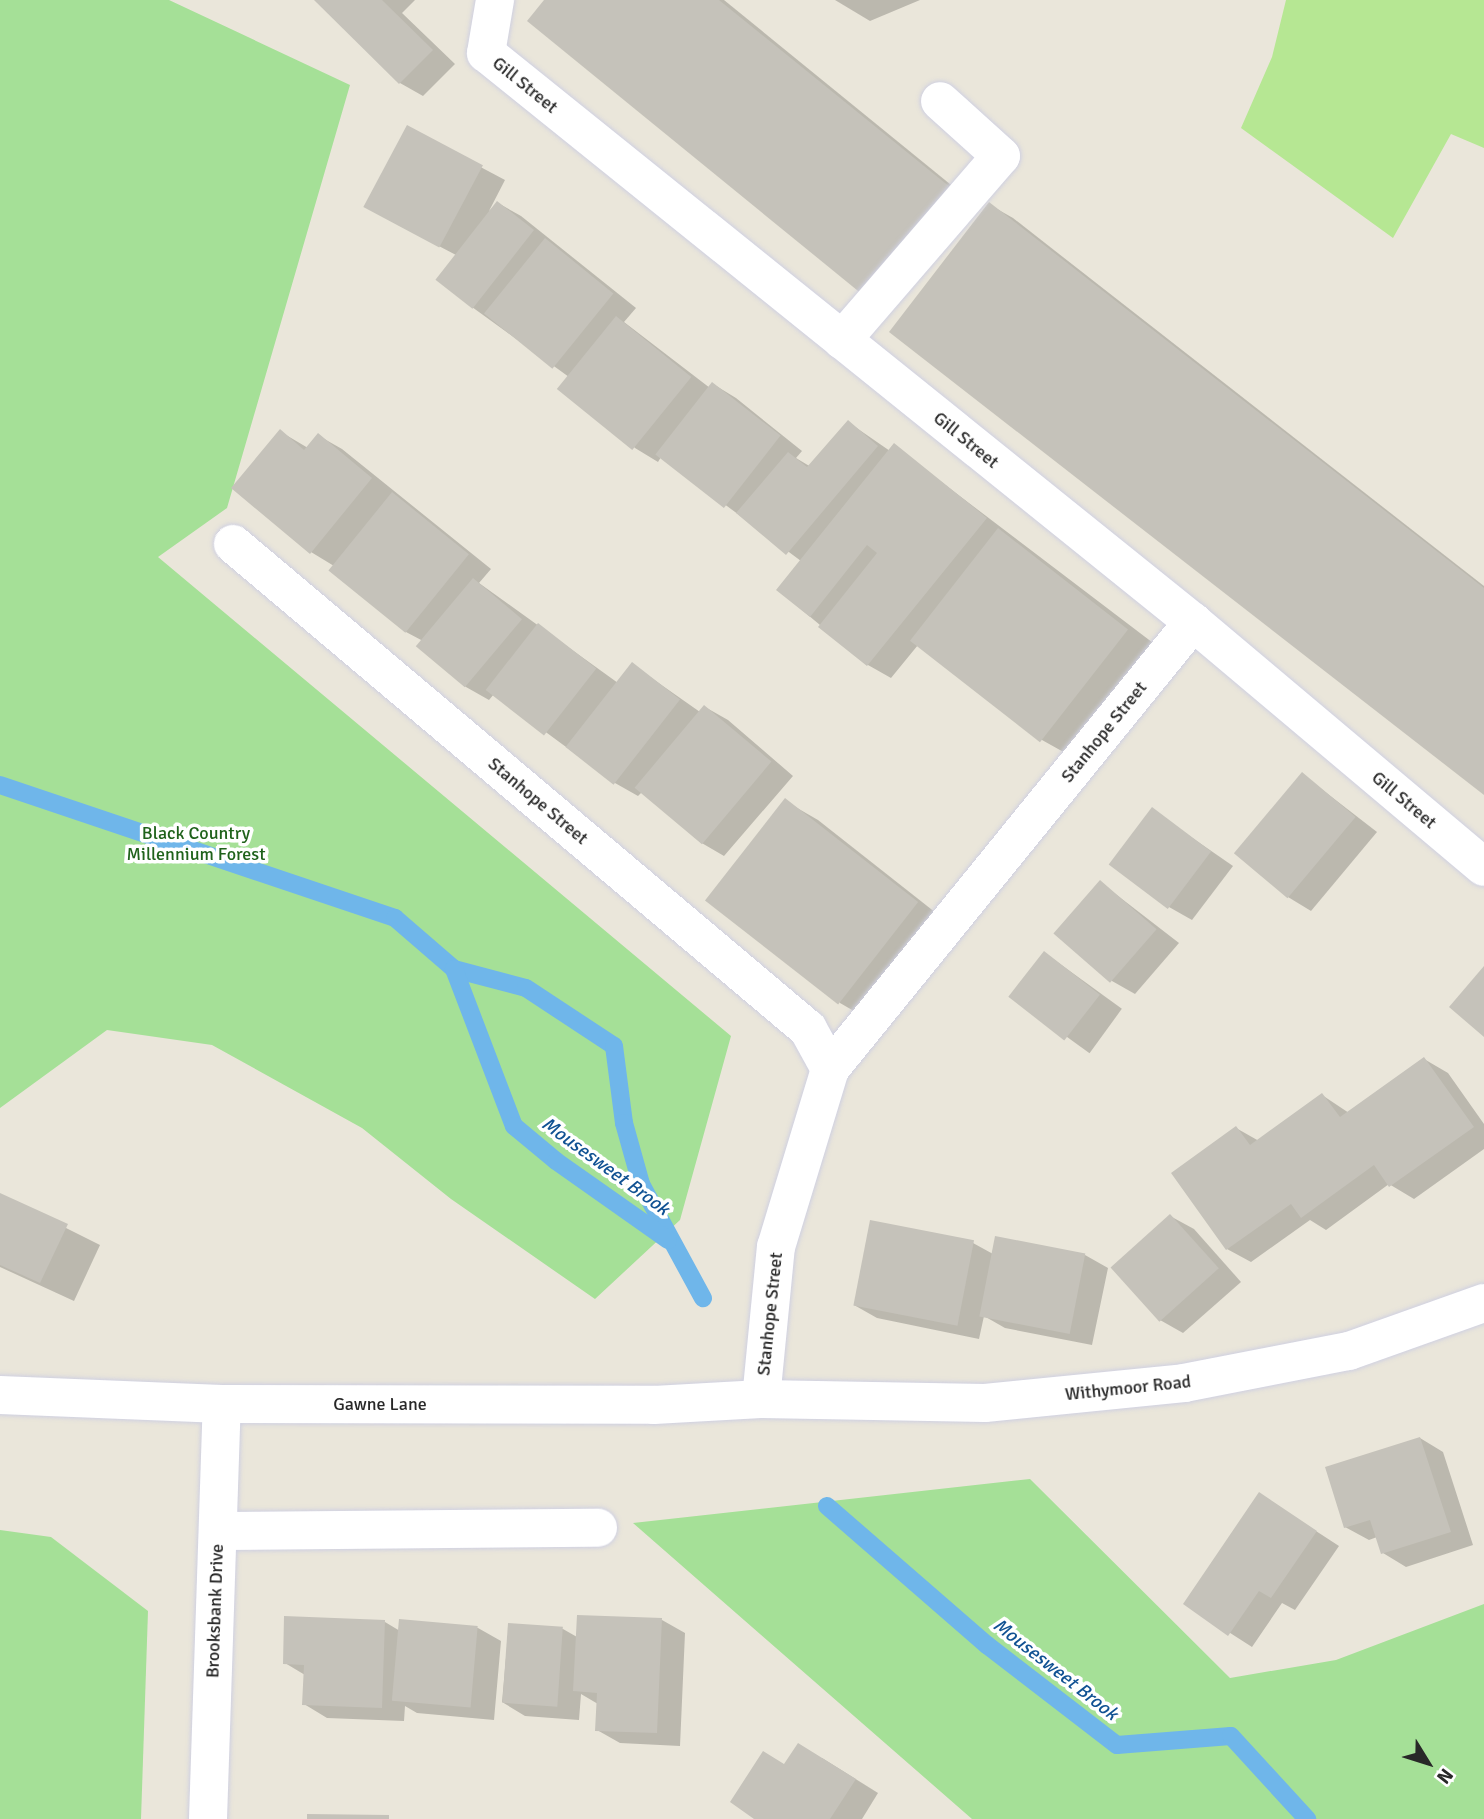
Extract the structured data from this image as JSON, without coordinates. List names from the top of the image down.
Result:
{
  "streets": {
    "street": [
      "Gill Street",
      "Stanhope Street",
      "Withymoor Road",
      "Gawne Lane",
      "Brooksbank Drive"
    ]
  },
  "crossings": [
    ["Gill Street", "Stanhope Street"],
    ["Stanhope Street", "Withymoor Road"],
    ["Stanhope Street", "Gawne Lane"],
    ["Withymoor Road", "Gawne Lane"],
    ["Gawne Lane", "Brooksbank Drive"]
  ],
  "water": ["Mousesweet Brook"],
  "parks": ["Black Country Millennium Forest"],
  "north": "bottom right"
}
